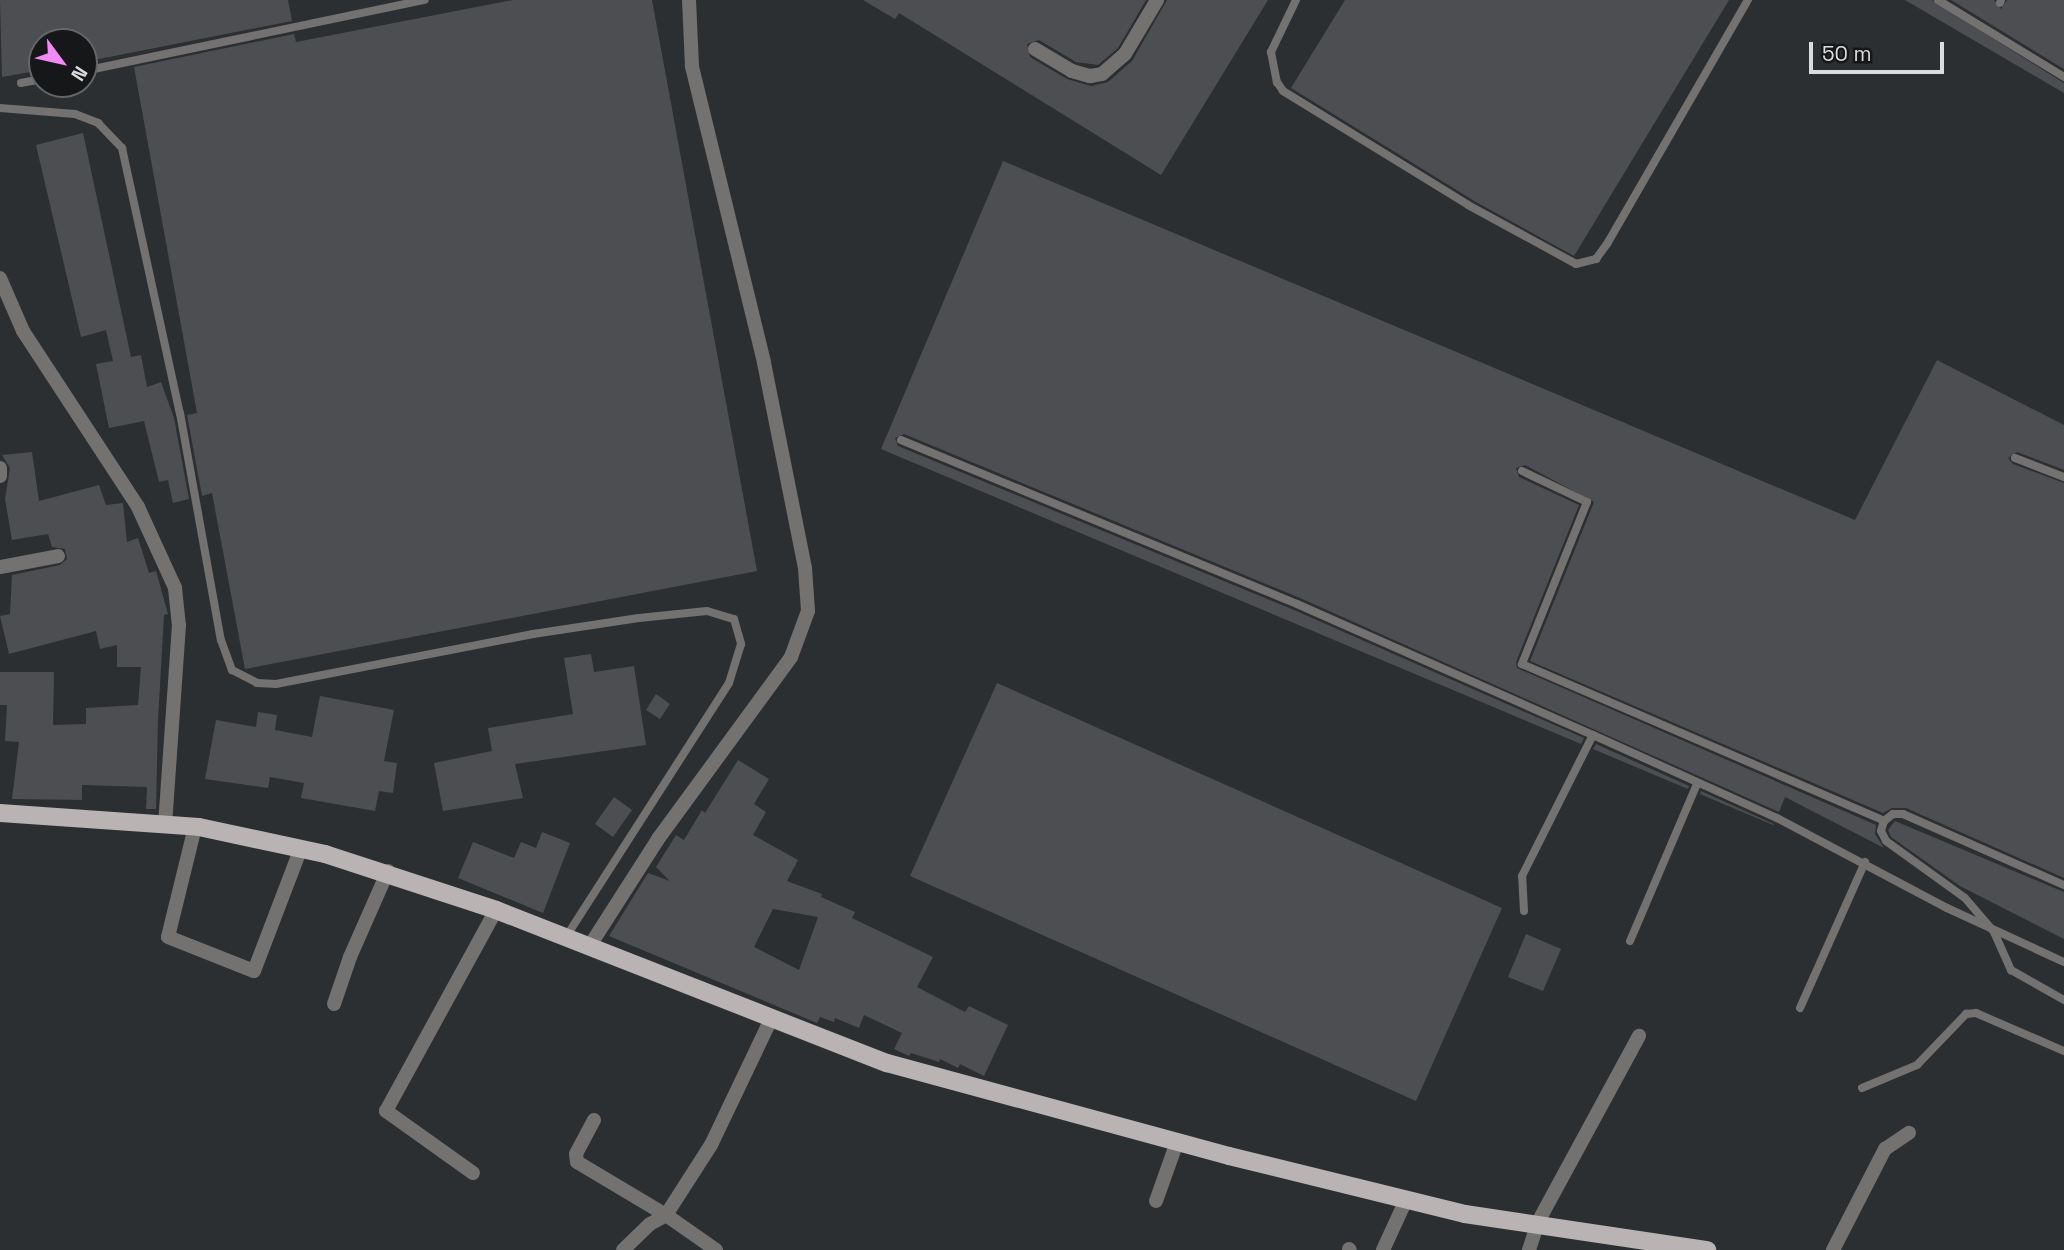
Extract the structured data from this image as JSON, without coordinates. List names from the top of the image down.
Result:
{
  "scale_bar": "50 m",
  "north": "bottom right"
}
